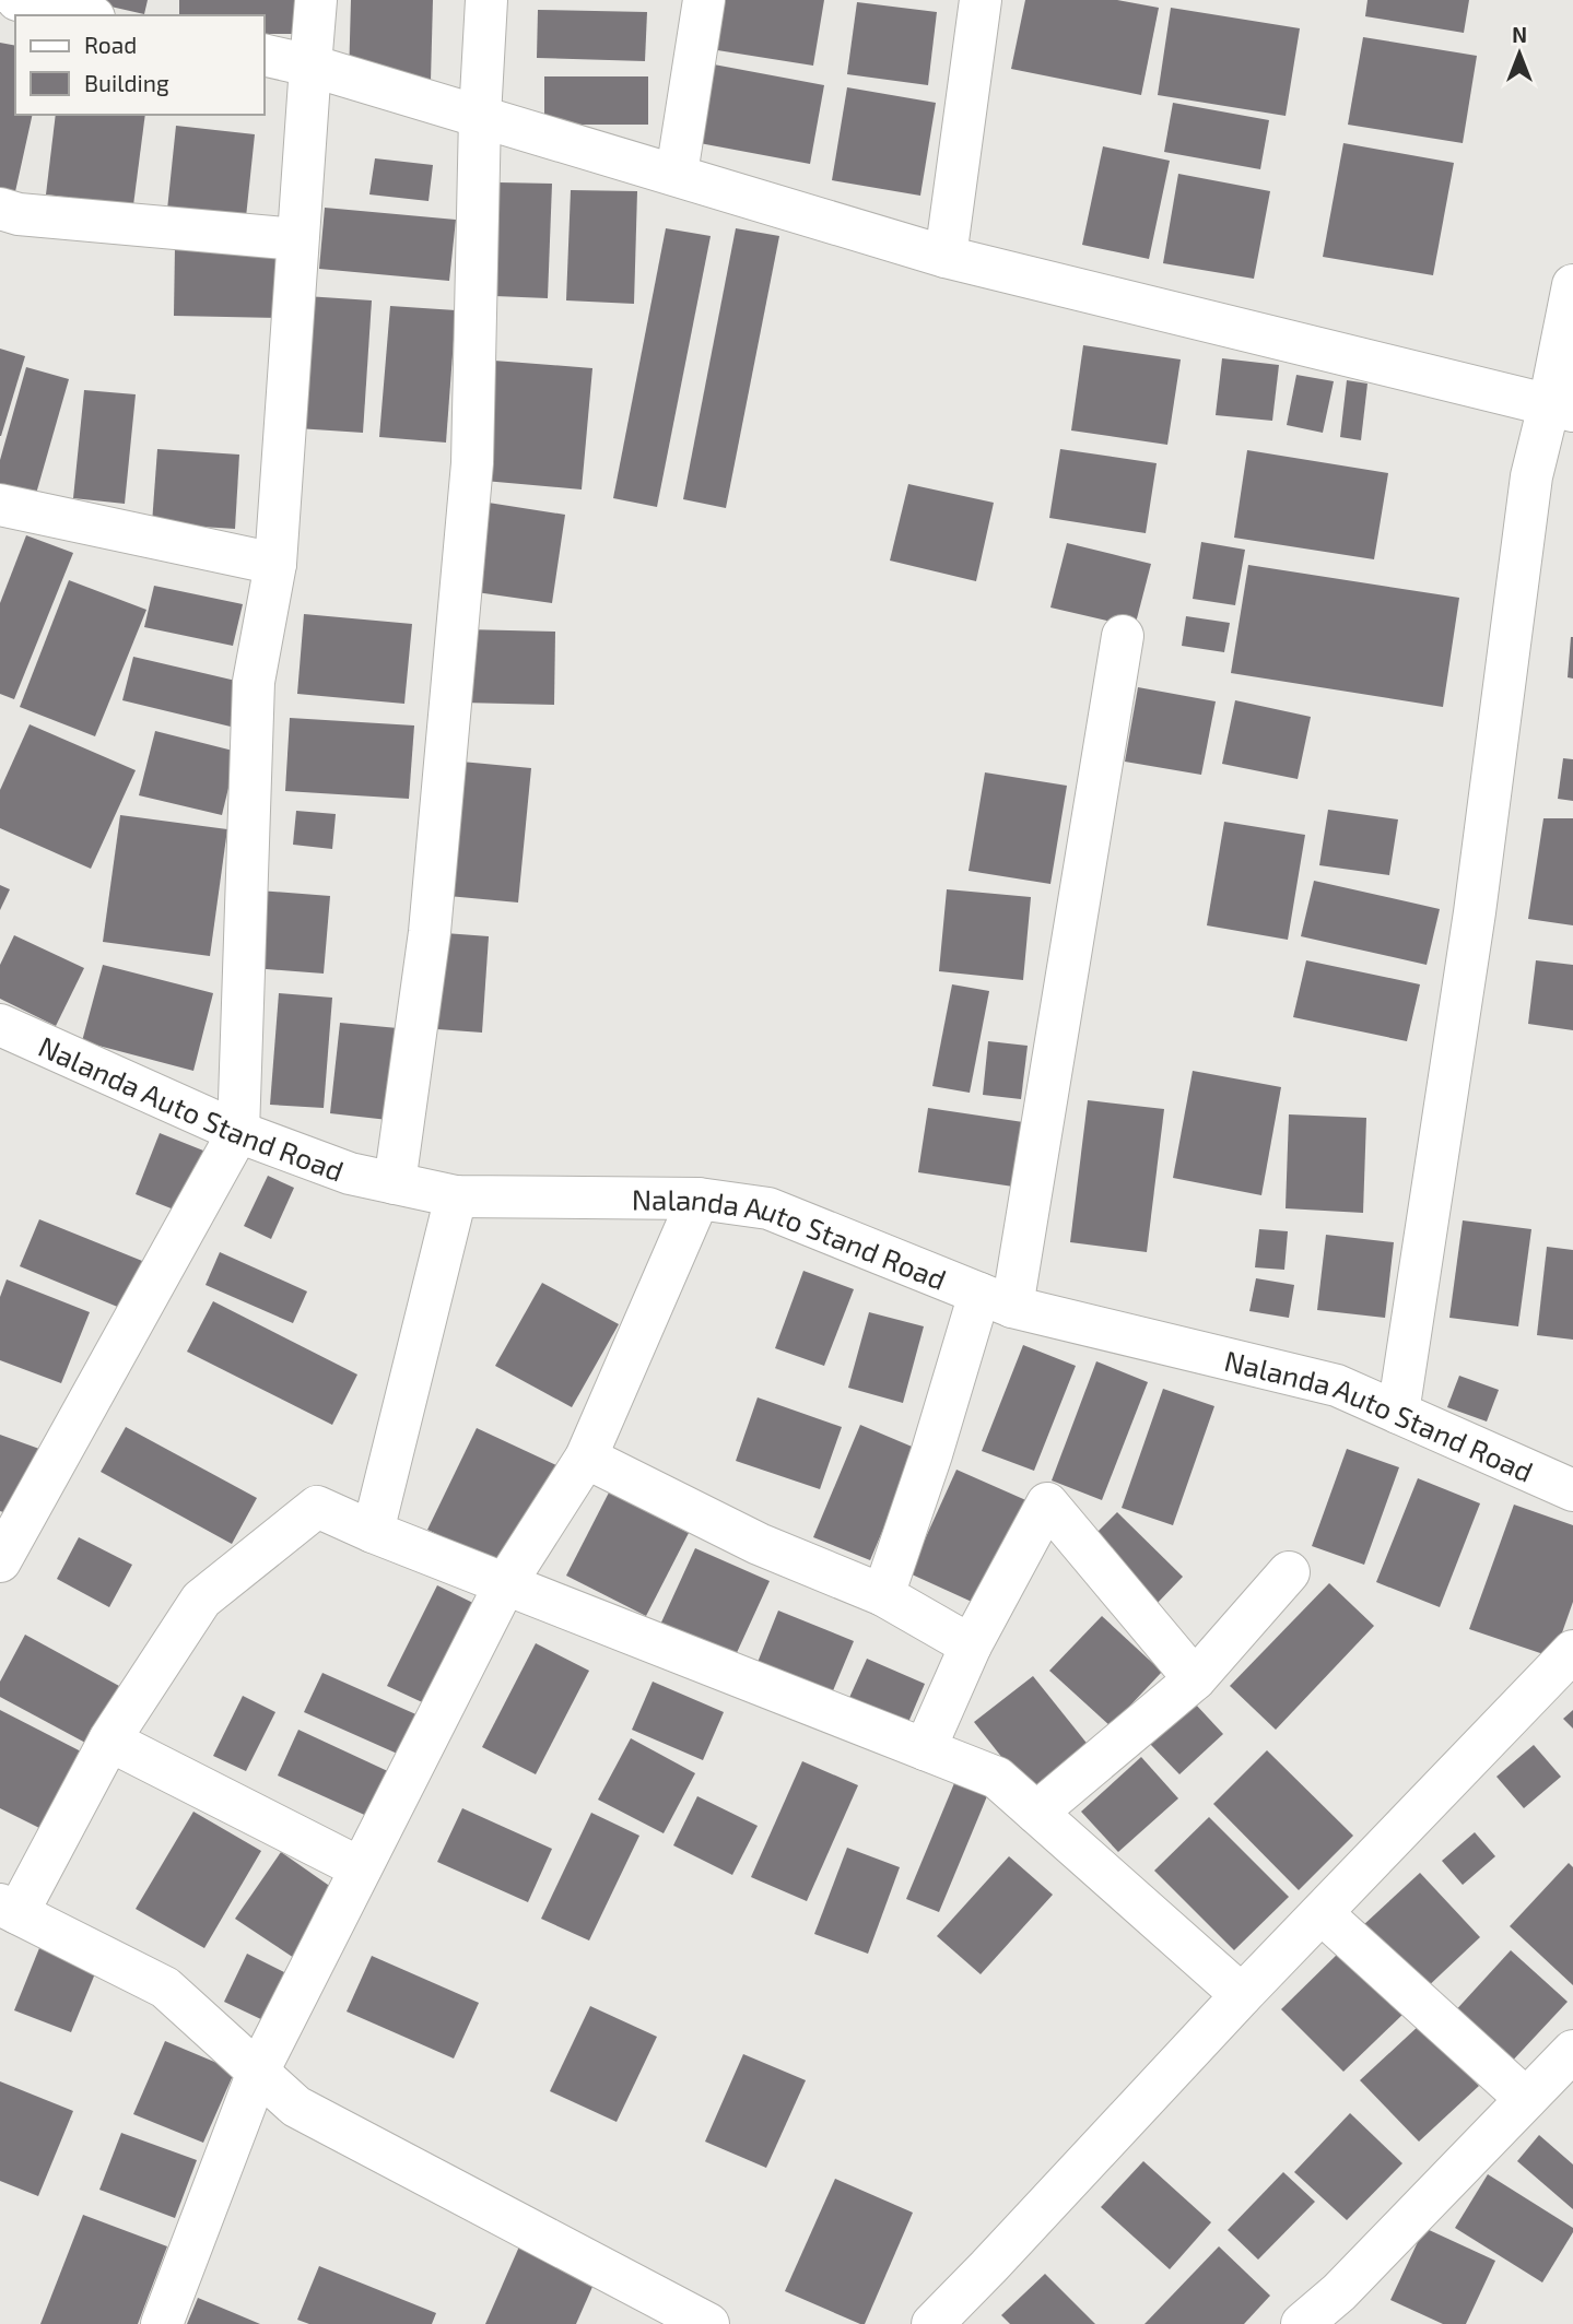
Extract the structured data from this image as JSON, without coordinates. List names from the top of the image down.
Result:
{
  "streets": {
    "street": ["Nalanda Auto Stand Road"]
  },
  "legend": ["Road", "Building"],
  "north": "top"
}
